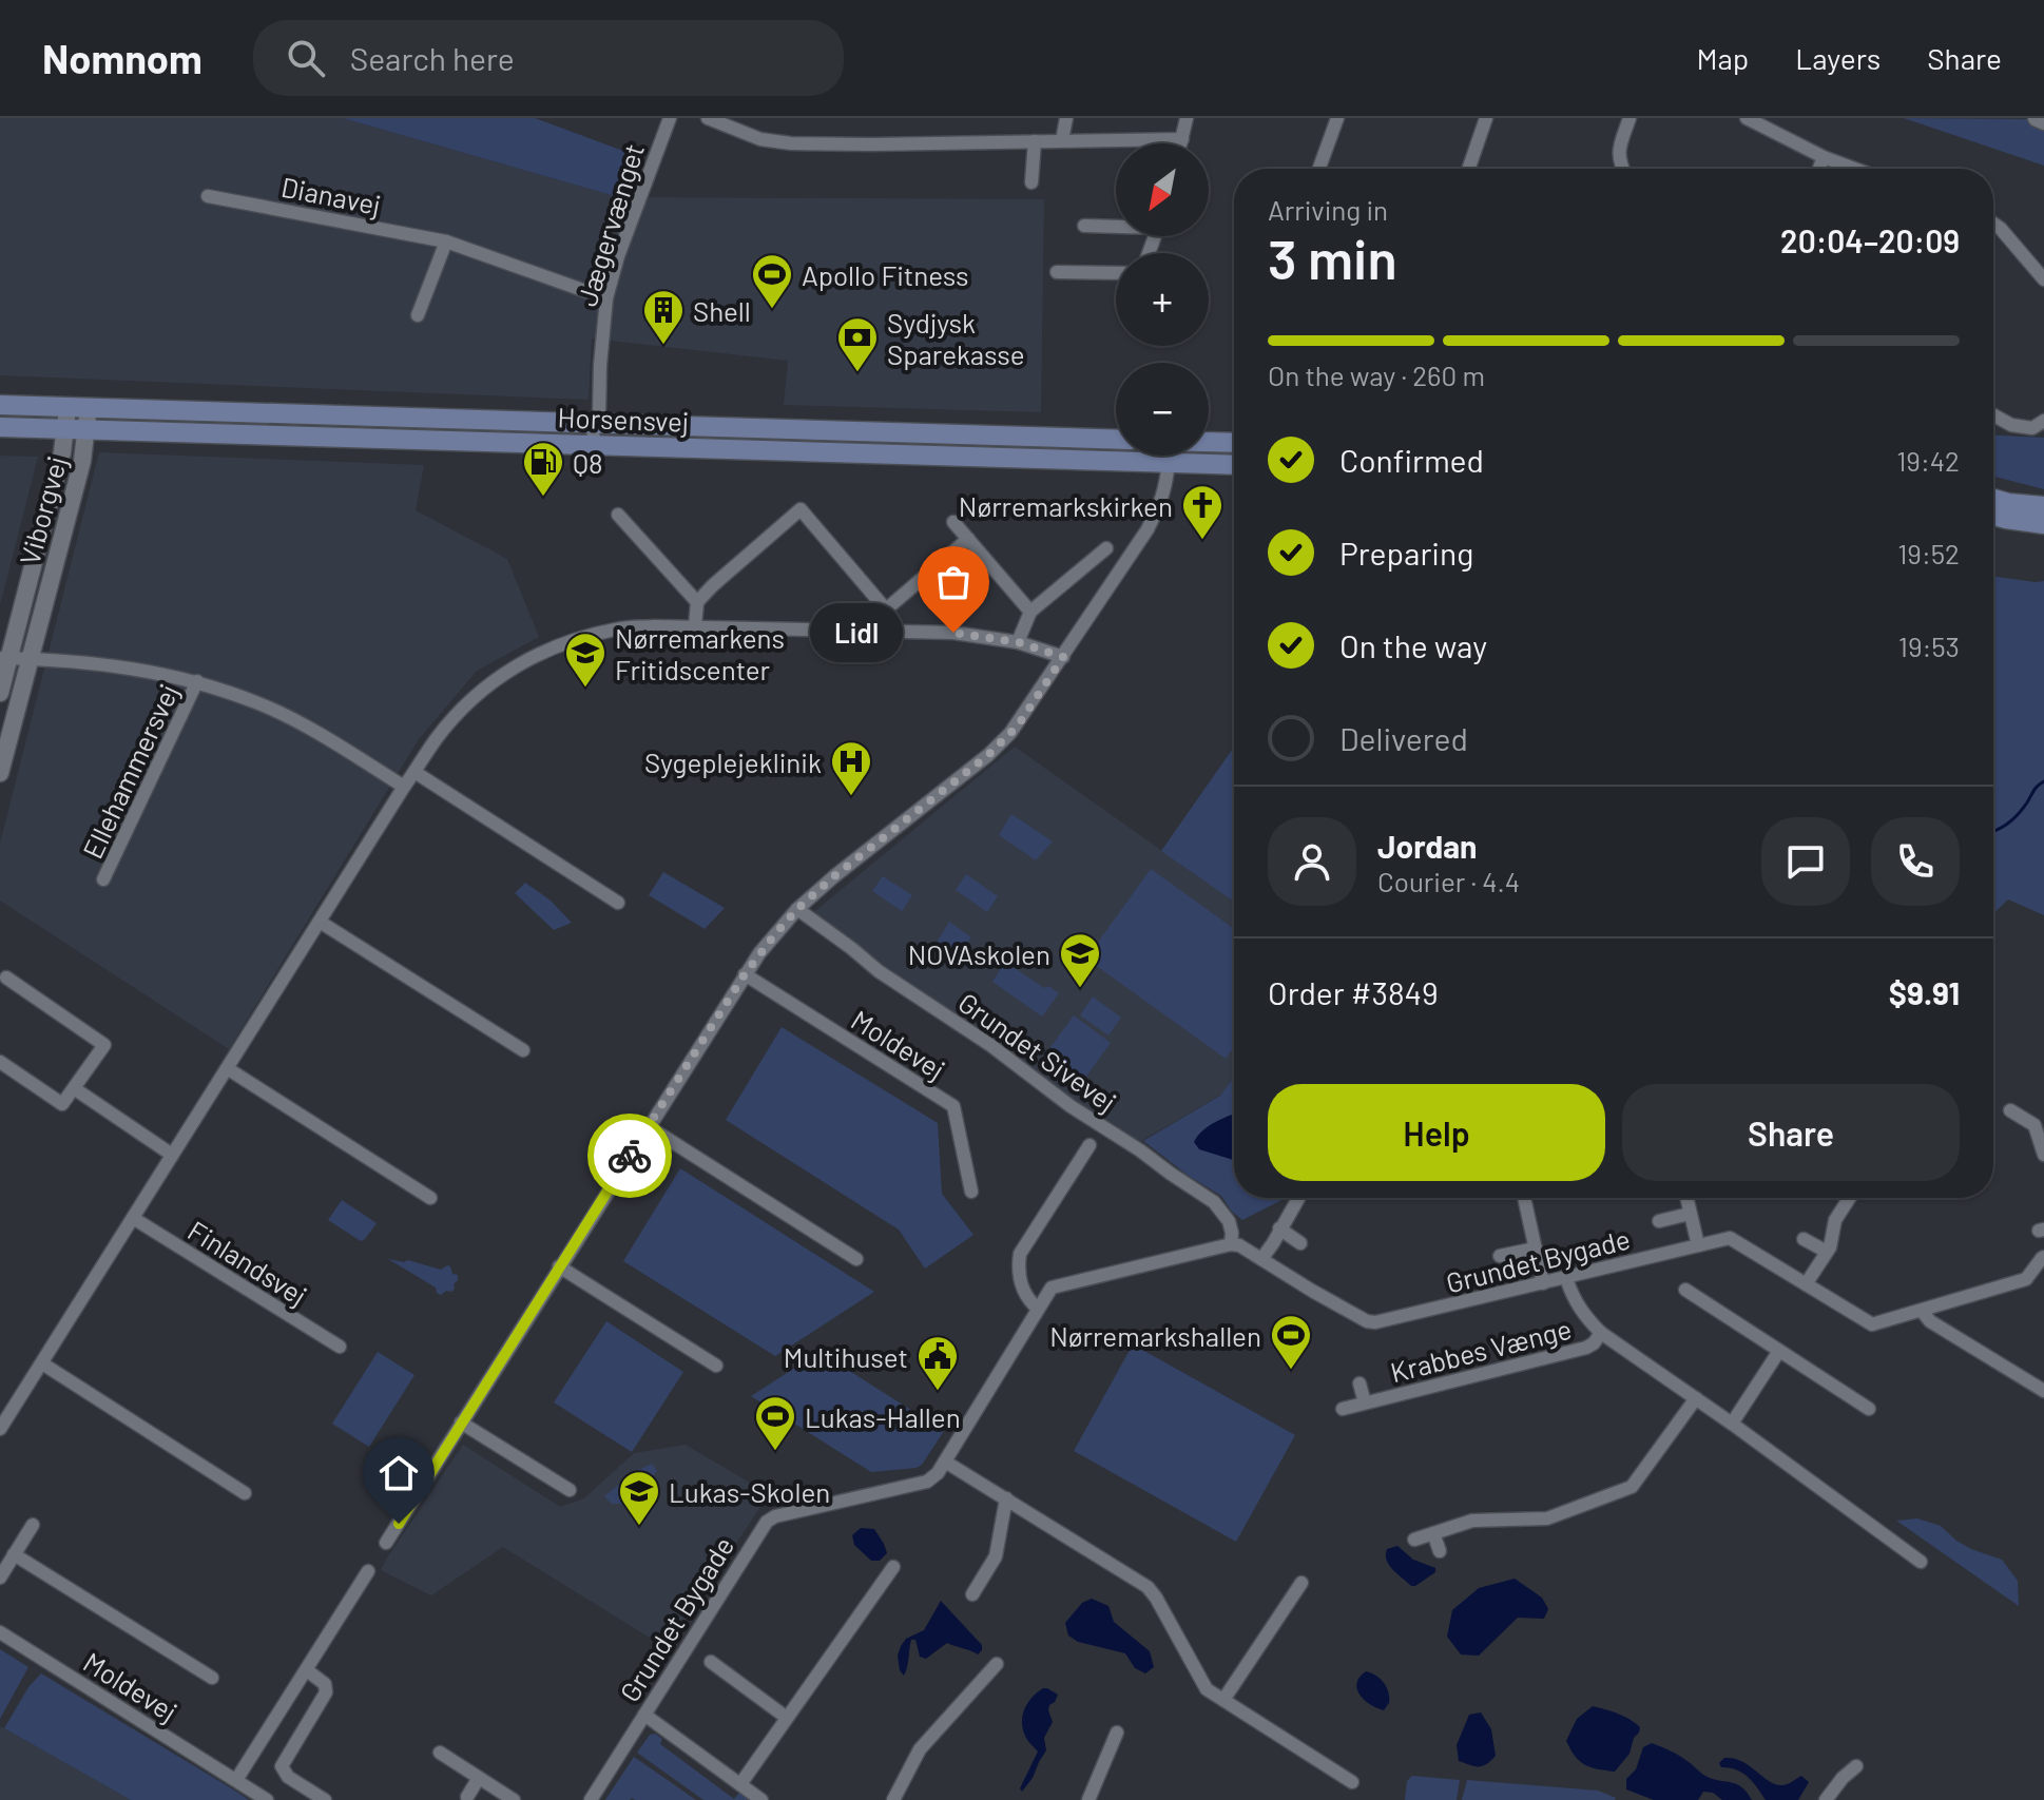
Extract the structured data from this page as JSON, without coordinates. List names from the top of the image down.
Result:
{
  "streets": {
    "main road": ["Horsensvej"],
    "street": [
      "Dianavej",
      "Jægervænget",
      "Viborgvej",
      "Ellehammersvej",
      "Moldevej",
      "Grundet Sivevej",
      "Grundet Bygade",
      "Finlandsvej",
      "Krabbes Vænge"
    ]
  },
  "crossings": [
    ["Dianavej", "Jægervænget"],
    ["Jægervænget", "Horsensvej"],
    ["Horsensvej", "Viborgvej"],
    ["Viborgvej", "Ellehammersvej"],
    ["Grundet Sivevej", "Grundet Bygade"]
  ],
  "places": {
    "sports": ["Apollo Fitness", "Nørremarkshallen", "Lukas-Hallen"],
    "building": ["Shell"],
    "bank": ["Sydjysk Sparekasse"],
    "fuel station": ["Q8"],
    "church": ["Nørremarkskirken"],
    "other": ["Lidl"],
    "school or university": ["Nørremarkens Fritidscenter", "NOVAskolen", "Lukas-Skolen"],
    "hospital": ["Sygeplejeklinik"],
    "public building": ["Multihuset"]
  },
  "north": "bottom left",
  "page": {
    "header": "Nomnom",
    "search": "Search here",
    "nav": ["Map", "Layers", "Share"],
    "map_buttons": ["+", "−"],
    "heading": ["3 min", "Arriving in", "20:04–20:09"],
    "panel": [
      "Jordan",
      "Courier · 4.4",
      "Order #3849",
      "$9.91"
    ],
    "bar": "On the way · 260 m",
    "list": [
      ["Confirmed", "19:42"],
      ["Preparing", "19:52"],
      ["On the way", "19:53"],
      "Delivered"
    ],
    "bubble": "Lidl",
    "buttons": ["Help", "Share"]
  }
}
